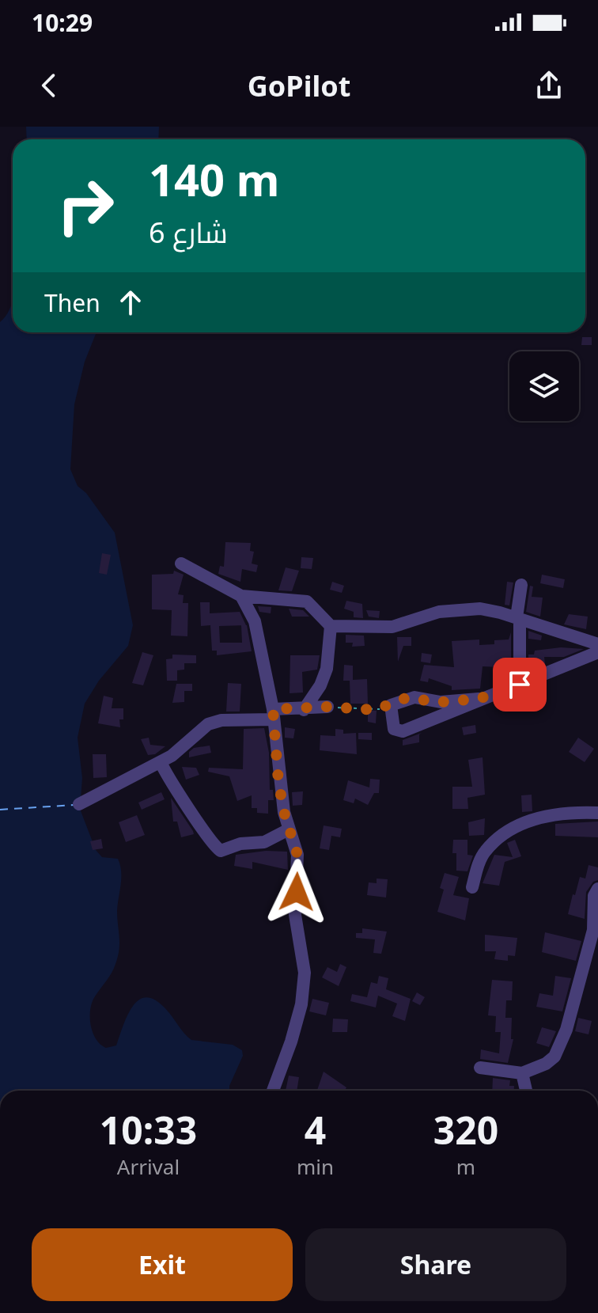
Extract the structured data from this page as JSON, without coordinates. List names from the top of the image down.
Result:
{
  "page": {
    "status": "10:29",
    "header": "GoPilot",
    "turn": ["140 m", "شارع 6"],
    "then": "Then",
    "eta": [
      "10:33",
      "Arrival",
      "4",
      "min",
      "320",
      "m"
    ],
    "buttons": ["Exit", "Share"]
  }
}
